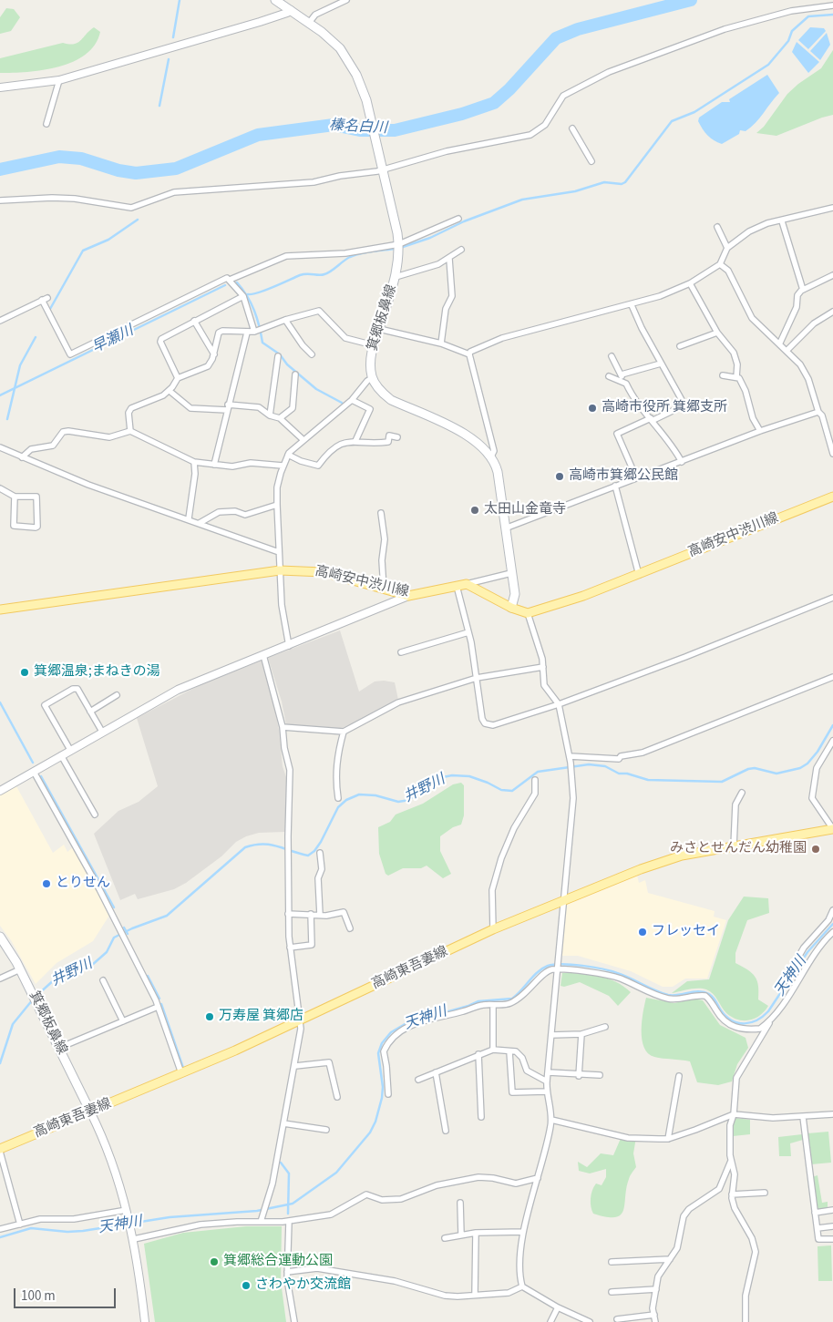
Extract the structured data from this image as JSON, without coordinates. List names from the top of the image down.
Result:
{
  "streets": {
    "main road": ["箕郷板鼻線", "高崎安中渋川線", "高崎東吾妻線"]
  },
  "crossings": [
    ["箕郷板鼻線", "高崎東吾妻線"]
  ],
  "water": [
    "榛名白川",
    "早瀬川",
    "井野川",
    "天神川"
  ],
  "places": [
    "高崎市役所 箕郷支所",
    "高崎市箕郷公民館",
    "太田山金竜寺",
    "箕郷温泉;まねきの湯",
    "みさとせんだん幼稚園",
    "とりせん",
    "フレッセイ",
    "万寿屋 箕郷店",
    "箕郷総合運動公園",
    "さわやか交流館"
  ],
  "scale_bar": "100 m"
}
